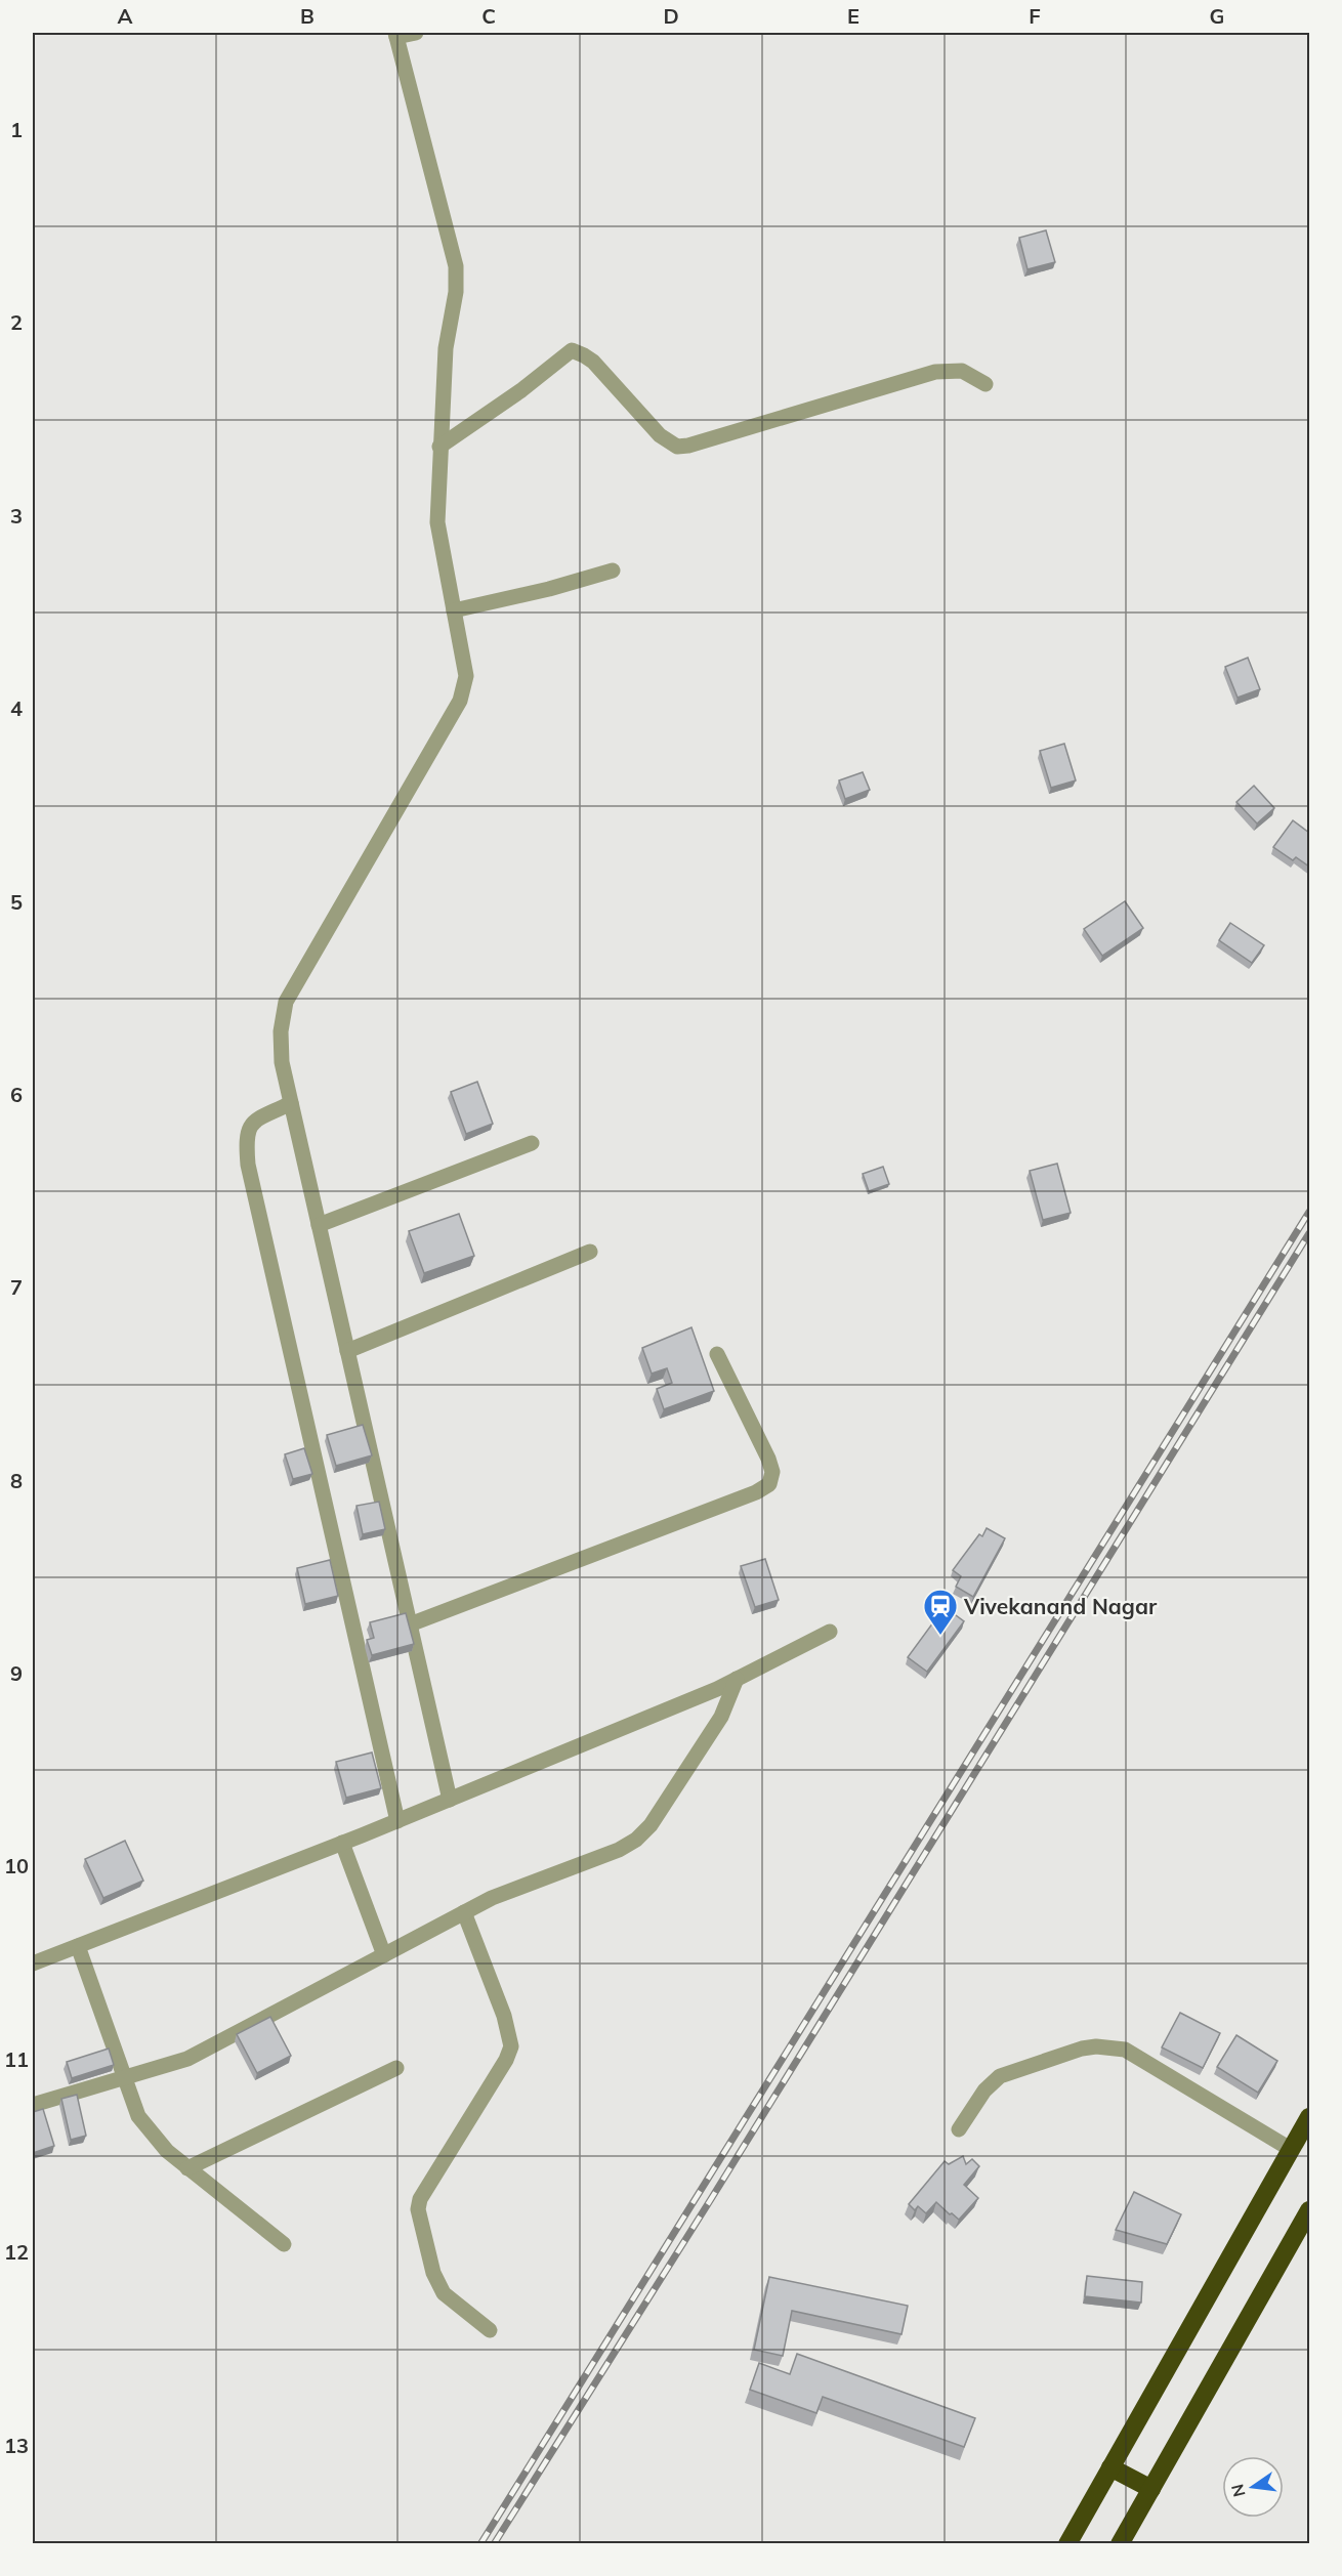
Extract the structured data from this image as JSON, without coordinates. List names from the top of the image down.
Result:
{
  "places": {
    "station": ["Vivekanand Nagar"]
  },
  "north": "left",
  "grid": {
    "columns": [
      "A",
      "B",
      "C",
      "D",
      "E",
      "F",
      "G"
    ],
    "rows": [
      "1",
      "2",
      "3",
      "4",
      "5",
      "6",
      "7",
      "8",
      "9",
      "10",
      "11",
      "12",
      "13"
    ]
  }
}
